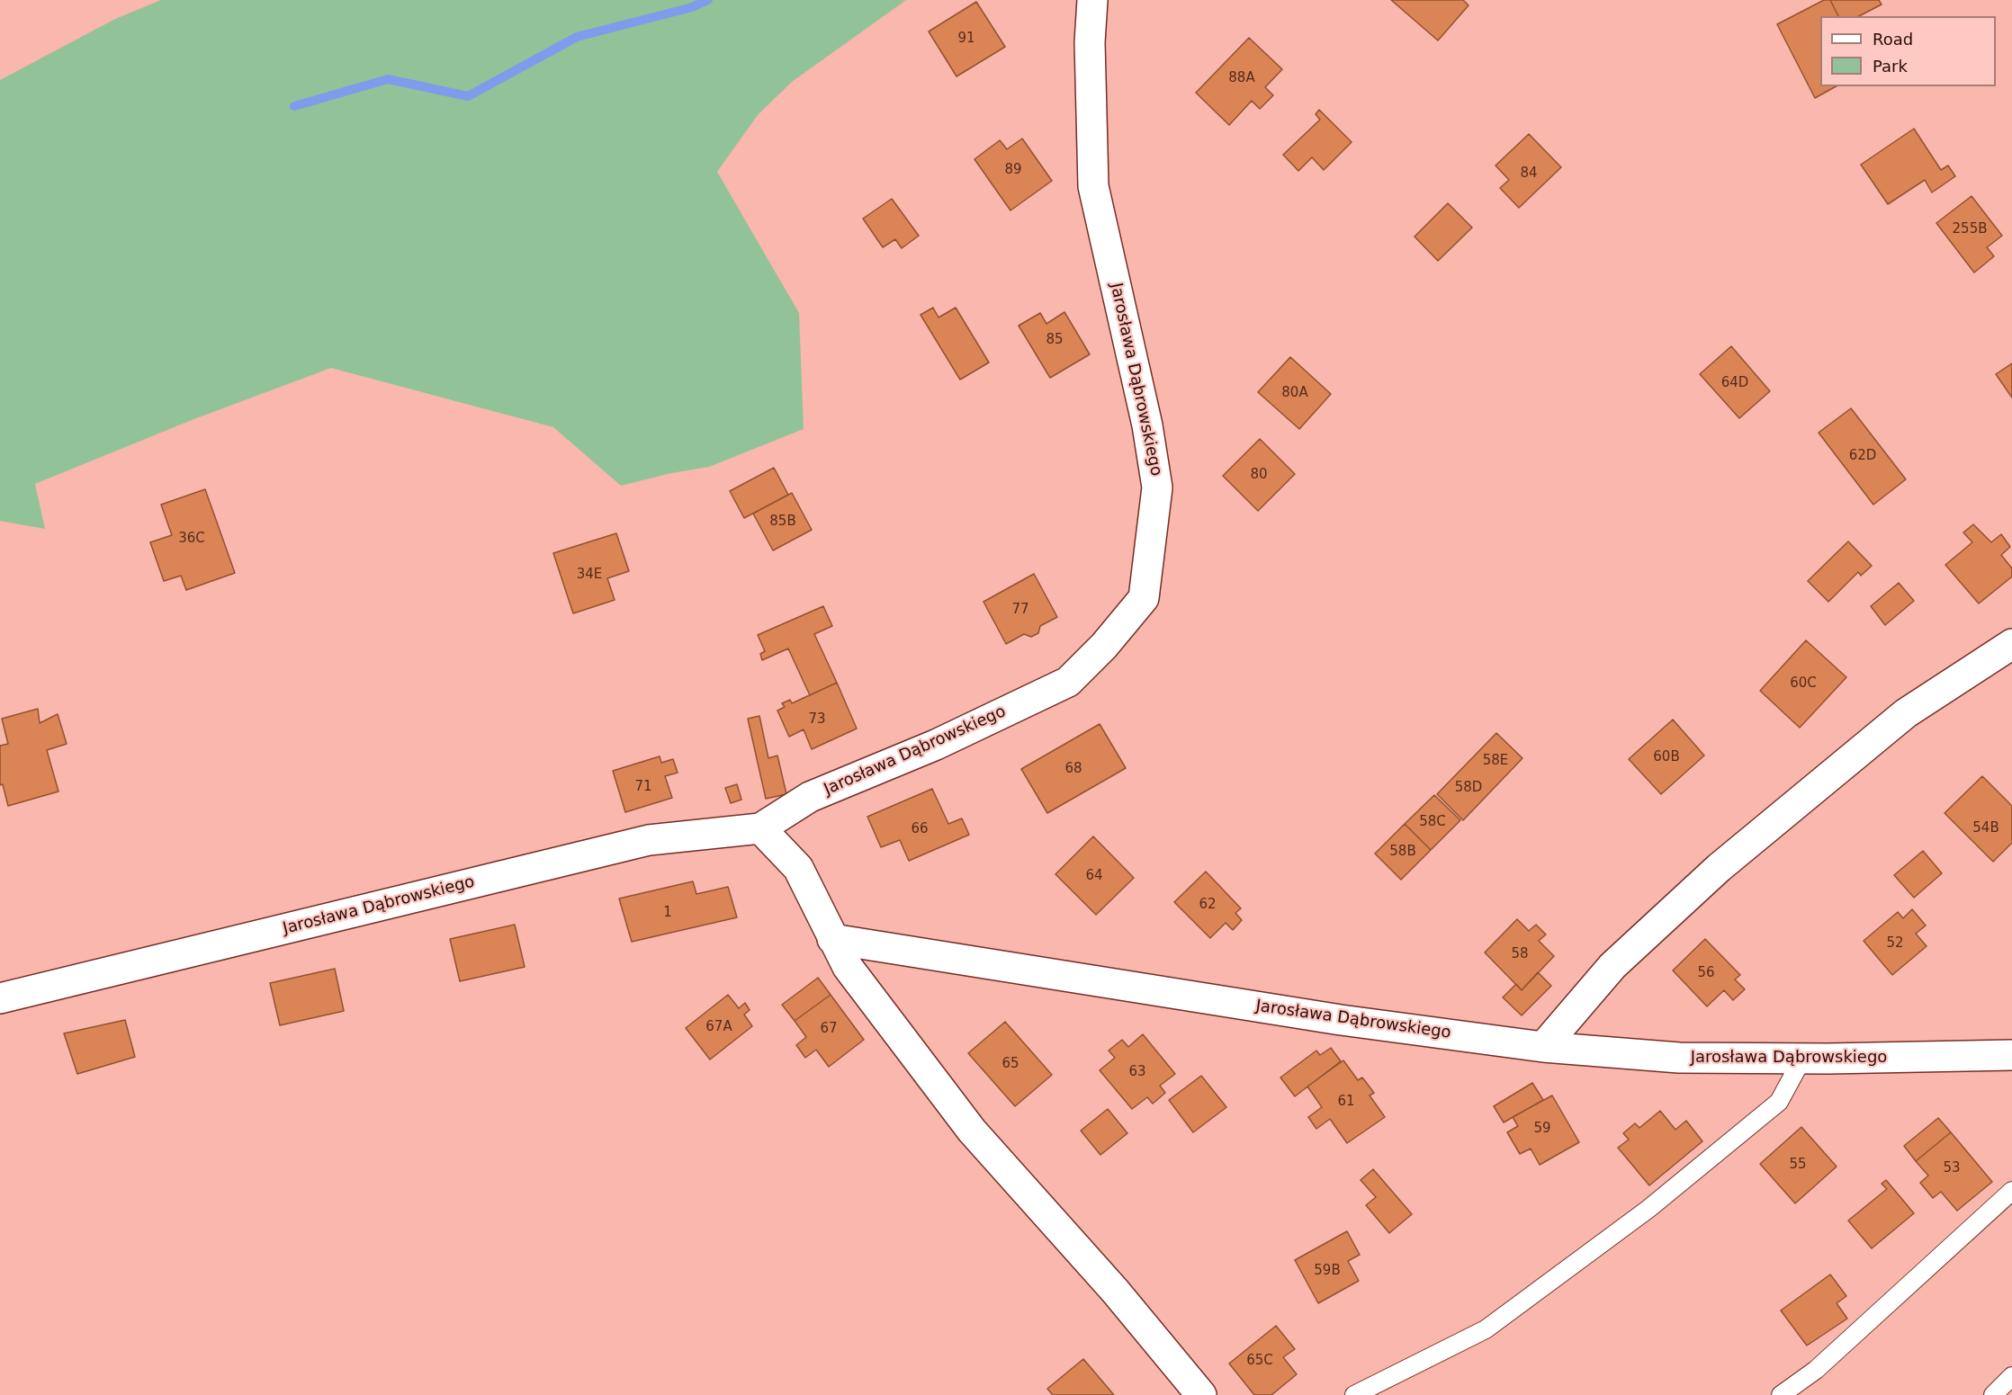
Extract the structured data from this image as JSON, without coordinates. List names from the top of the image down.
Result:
{
  "streets": {
    "street": ["Jarosława Dąbrowskiego"]
  },
  "house_numbers": [
    "91",
    "88A",
    "89",
    "84",
    "255B",
    "85",
    "64D",
    "80A",
    "62D",
    "80",
    "85B",
    "36C",
    "34E",
    "77",
    "60C",
    "73",
    "60B",
    "58E",
    "68",
    "71",
    "58D",
    "58C",
    "54B",
    "66",
    "58B",
    "64",
    "62",
    "1",
    "52",
    "58",
    "56",
    "67A",
    "67",
    "65",
    "63",
    "61",
    "59",
    "55",
    "53",
    "59B",
    "65C"
  ],
  "legend": ["Road", "Park"]
}
